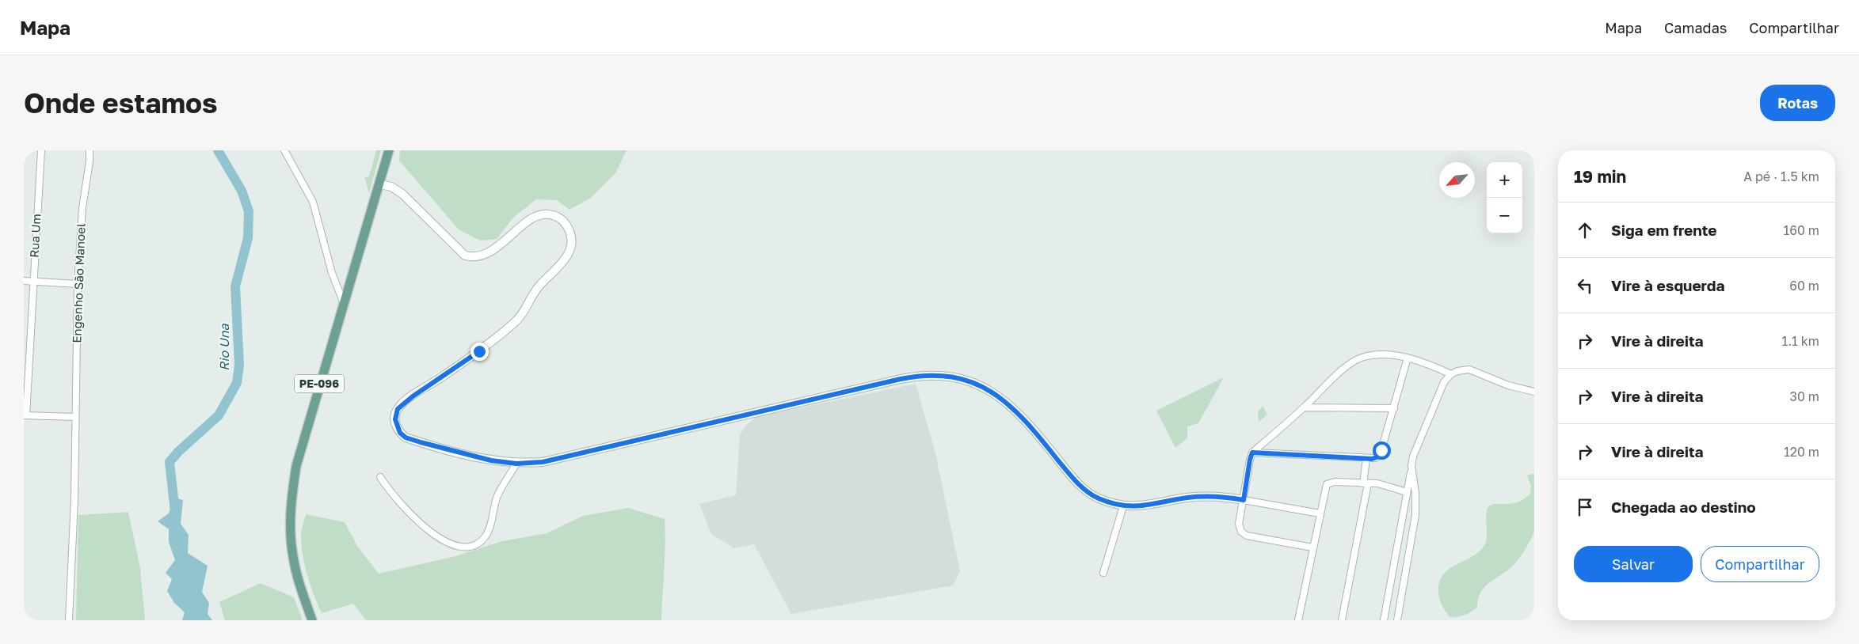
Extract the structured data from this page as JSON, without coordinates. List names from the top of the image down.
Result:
{
  "streets": {
    "main road": ["PE-096"],
    "street": ["Rua Um", "Engenho São Manoel"]
  },
  "water": ["Rio Una"],
  "north": "bottom left",
  "page": {
    "header": "Mapa",
    "nav": ["Mapa", "Camadas", "Compartilhar"],
    "buttons": [
      "Rotas",
      ["Salvar", "Compartilhar"]
    ],
    "title": "Onde estamos",
    "heading": ["19 min", "A pé · 1.5 km"],
    "map_buttons": ["+", "−"],
    "list": [
      ["Siga em frente", "160 m"],
      ["Vire à esquerda", "60 m"],
      ["Vire à direita", "1.1 km"],
      ["Vire à direita", "30 m"],
      ["Vire à direita", "120 m"],
      "Chegada ao destino"
    ]
  }
}
